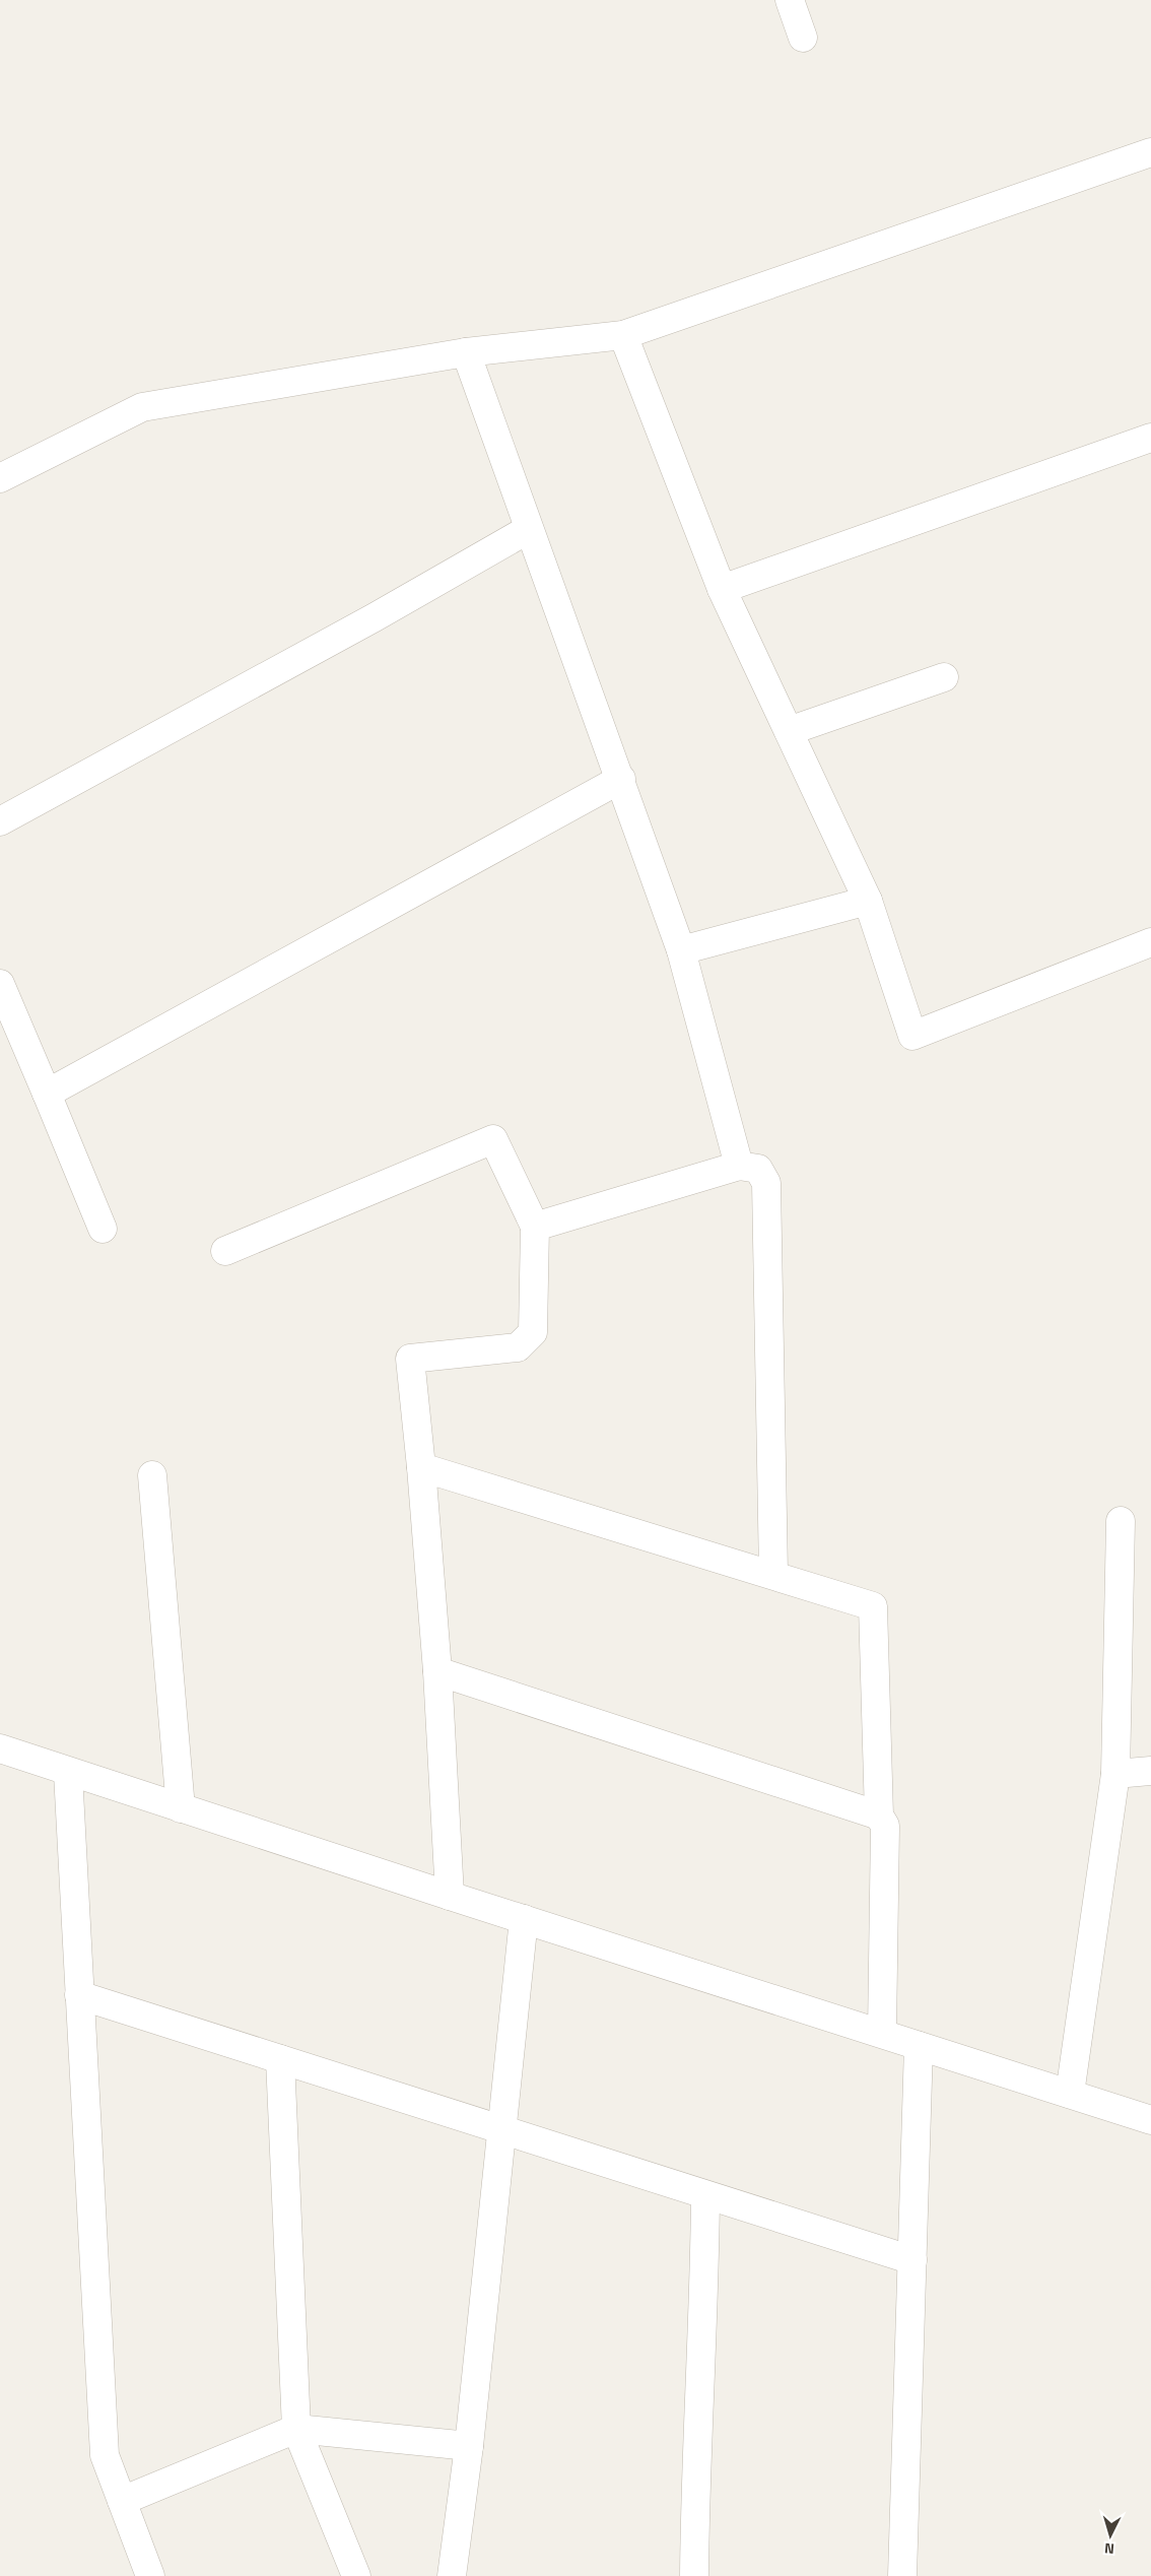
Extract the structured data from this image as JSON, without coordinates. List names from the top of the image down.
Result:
{
  "north": "bottom"
}
